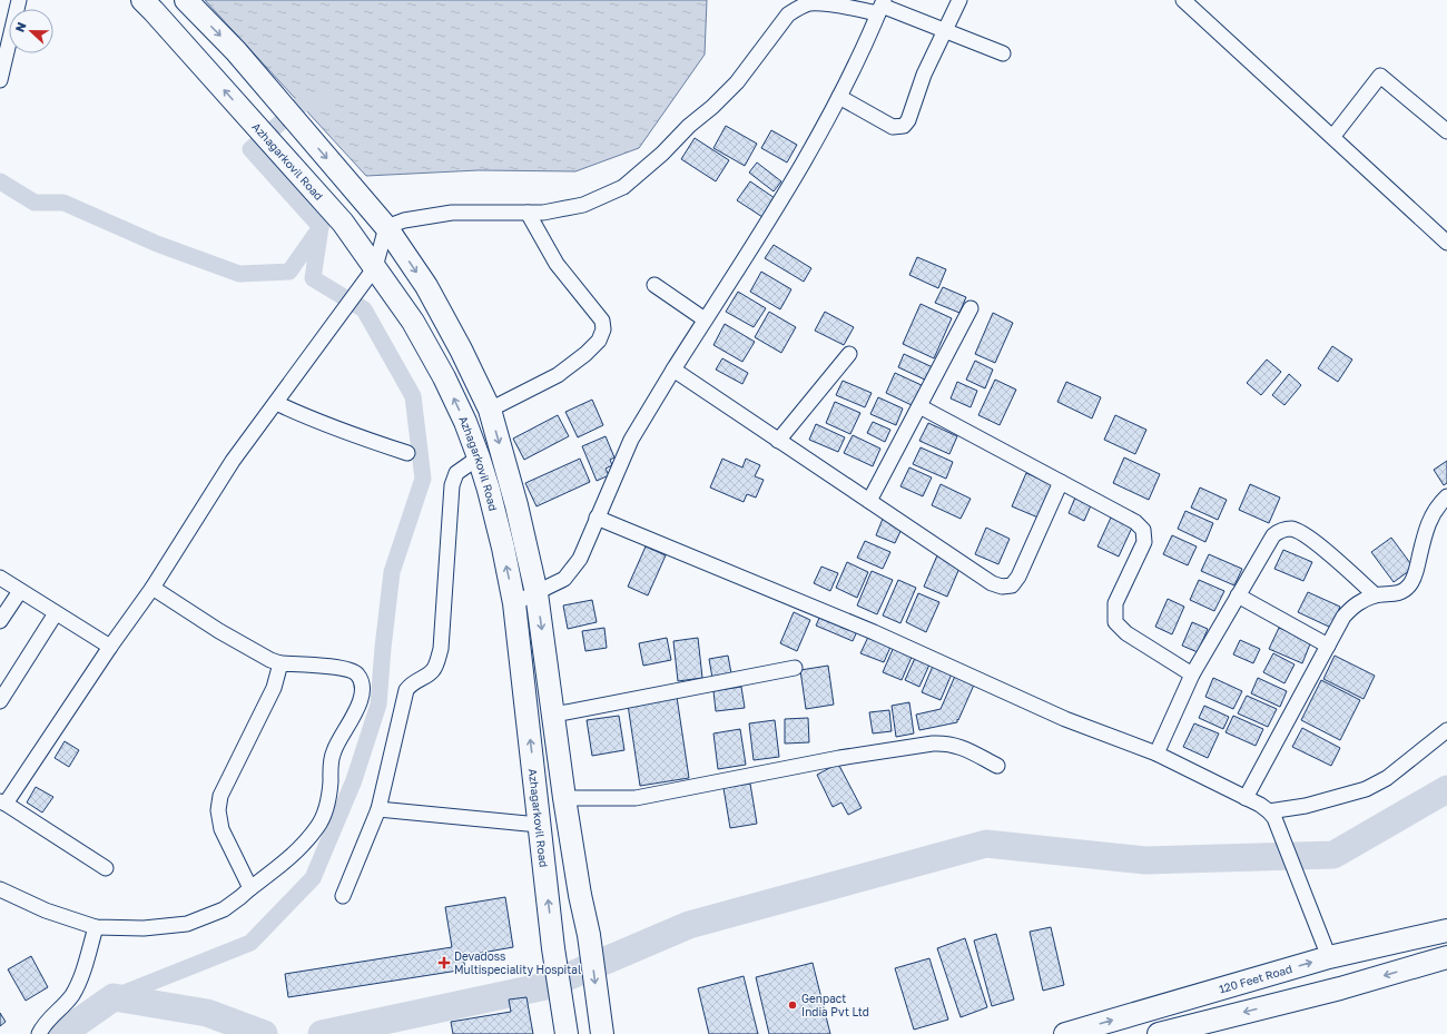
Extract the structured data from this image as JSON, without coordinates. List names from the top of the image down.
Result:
{
  "streets": {
    "main road": ["Azhagarkovil Road", "120 Feet Road"]
  },
  "places": {
    "health": ["Devadoss Multispeciality Hospital"],
    "other": ["Genpact India Pvt Ltd"]
  },
  "north": "left"
}
